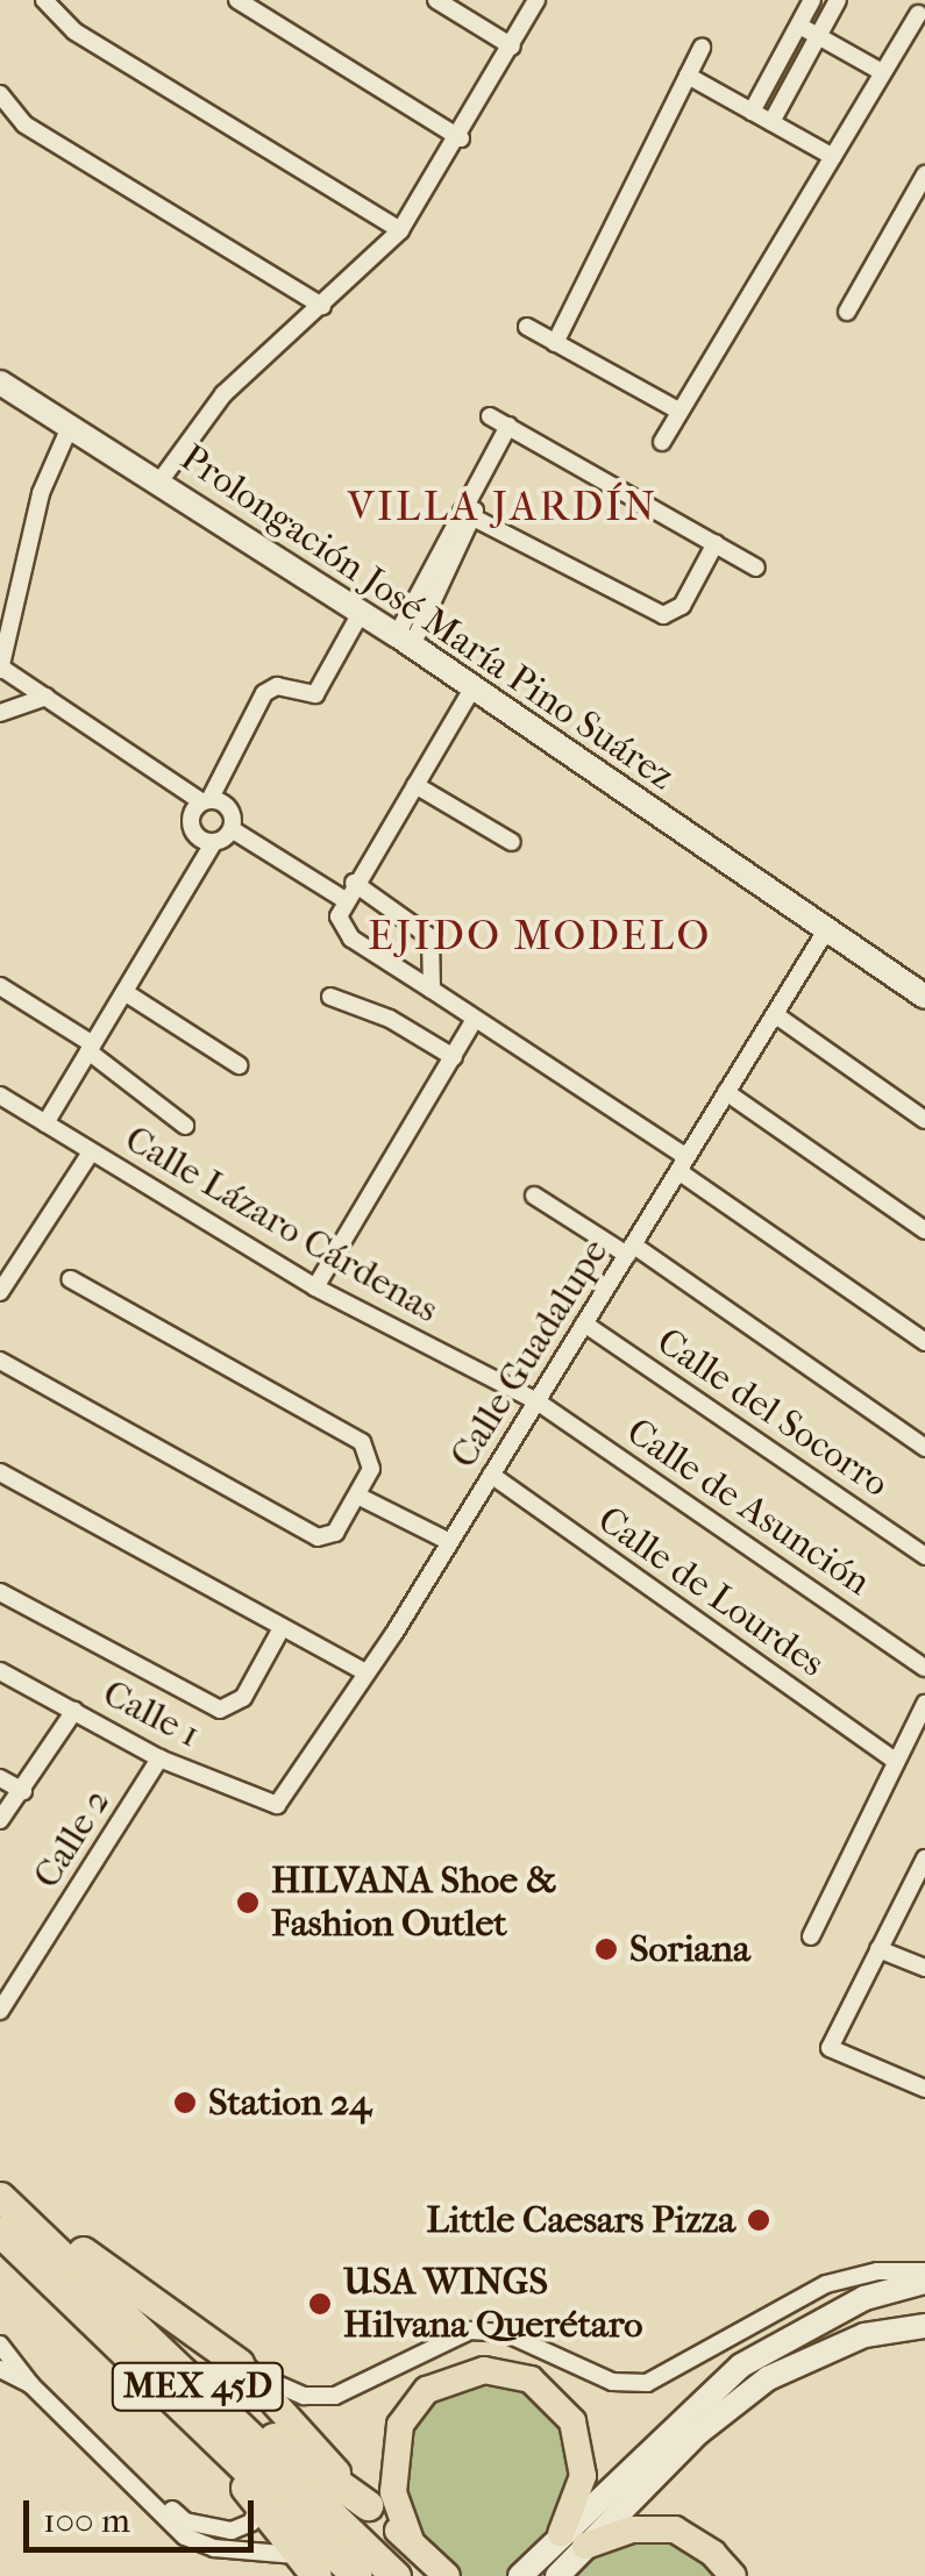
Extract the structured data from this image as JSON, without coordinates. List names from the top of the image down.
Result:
{
  "streets": {
    "highway": ["MEX 45D"],
    "main road": ["Prolongación José María Pino Suárez"],
    "street": [
      "Calle Lázaro Cárdenas",
      "Calle Guadalupe",
      "Calle del Socorro",
      "Calle de Asunción",
      "Calle de Lourdes",
      "Calle 1",
      "Calle 2"
    ]
  },
  "crossings": [
    ["Prolongación José María Pino Suárez", "Calle Guadalupe"],
    ["Calle Lázaro Cárdenas", "Calle Guadalupe"],
    ["Calle Lázaro Cárdenas", "Calle de Asunción"],
    ["Calle Guadalupe", "Calle del Socorro"],
    ["Calle Guadalupe", "Calle de Asunción"],
    ["Calle Guadalupe", "Calle de Lourdes"],
    ["Calle Guadalupe", "Calle 1"],
    ["Calle 1", "Calle 2"]
  ],
  "districts": ["VILLA JARDÍN", "EJIDO MODELO"],
  "places": [
    "HILVANA Shoe & Fashion Outlet",
    "Soriana",
    "Station 24",
    "Little Caesars Pizza",
    "USA WINGS Hilvana Querétaro"
  ],
  "scale_bar": "100 m"
}
